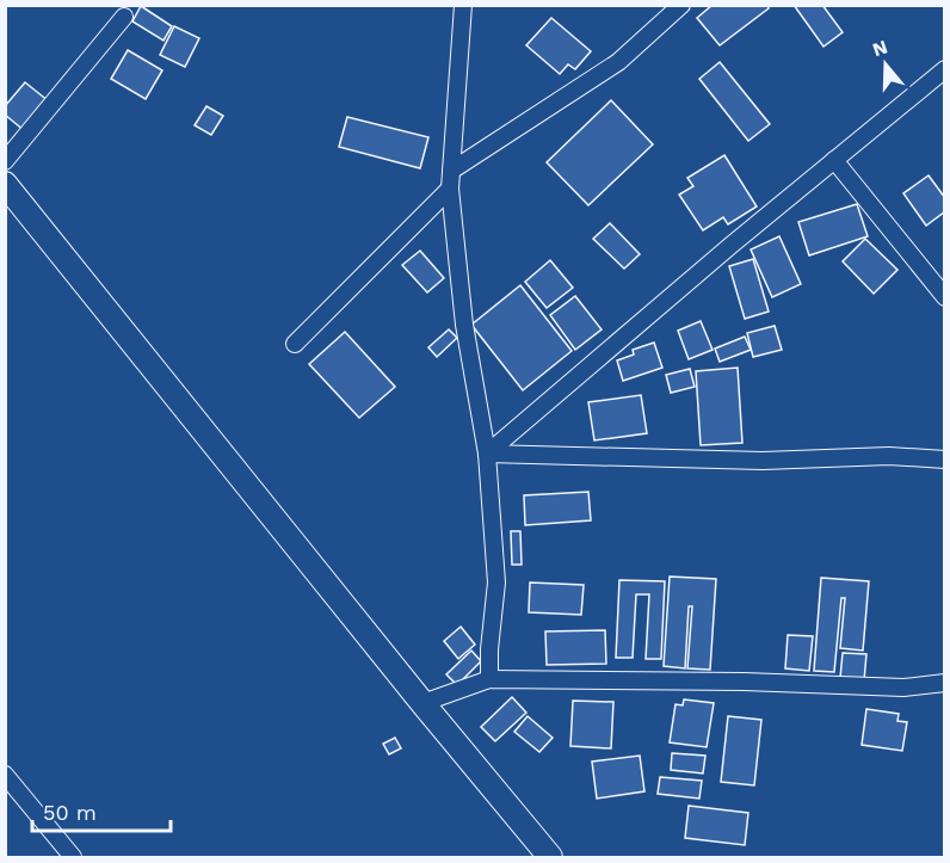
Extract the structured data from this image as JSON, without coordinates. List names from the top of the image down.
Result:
{
  "scale_bar": "50 m",
  "north": "top"
}
